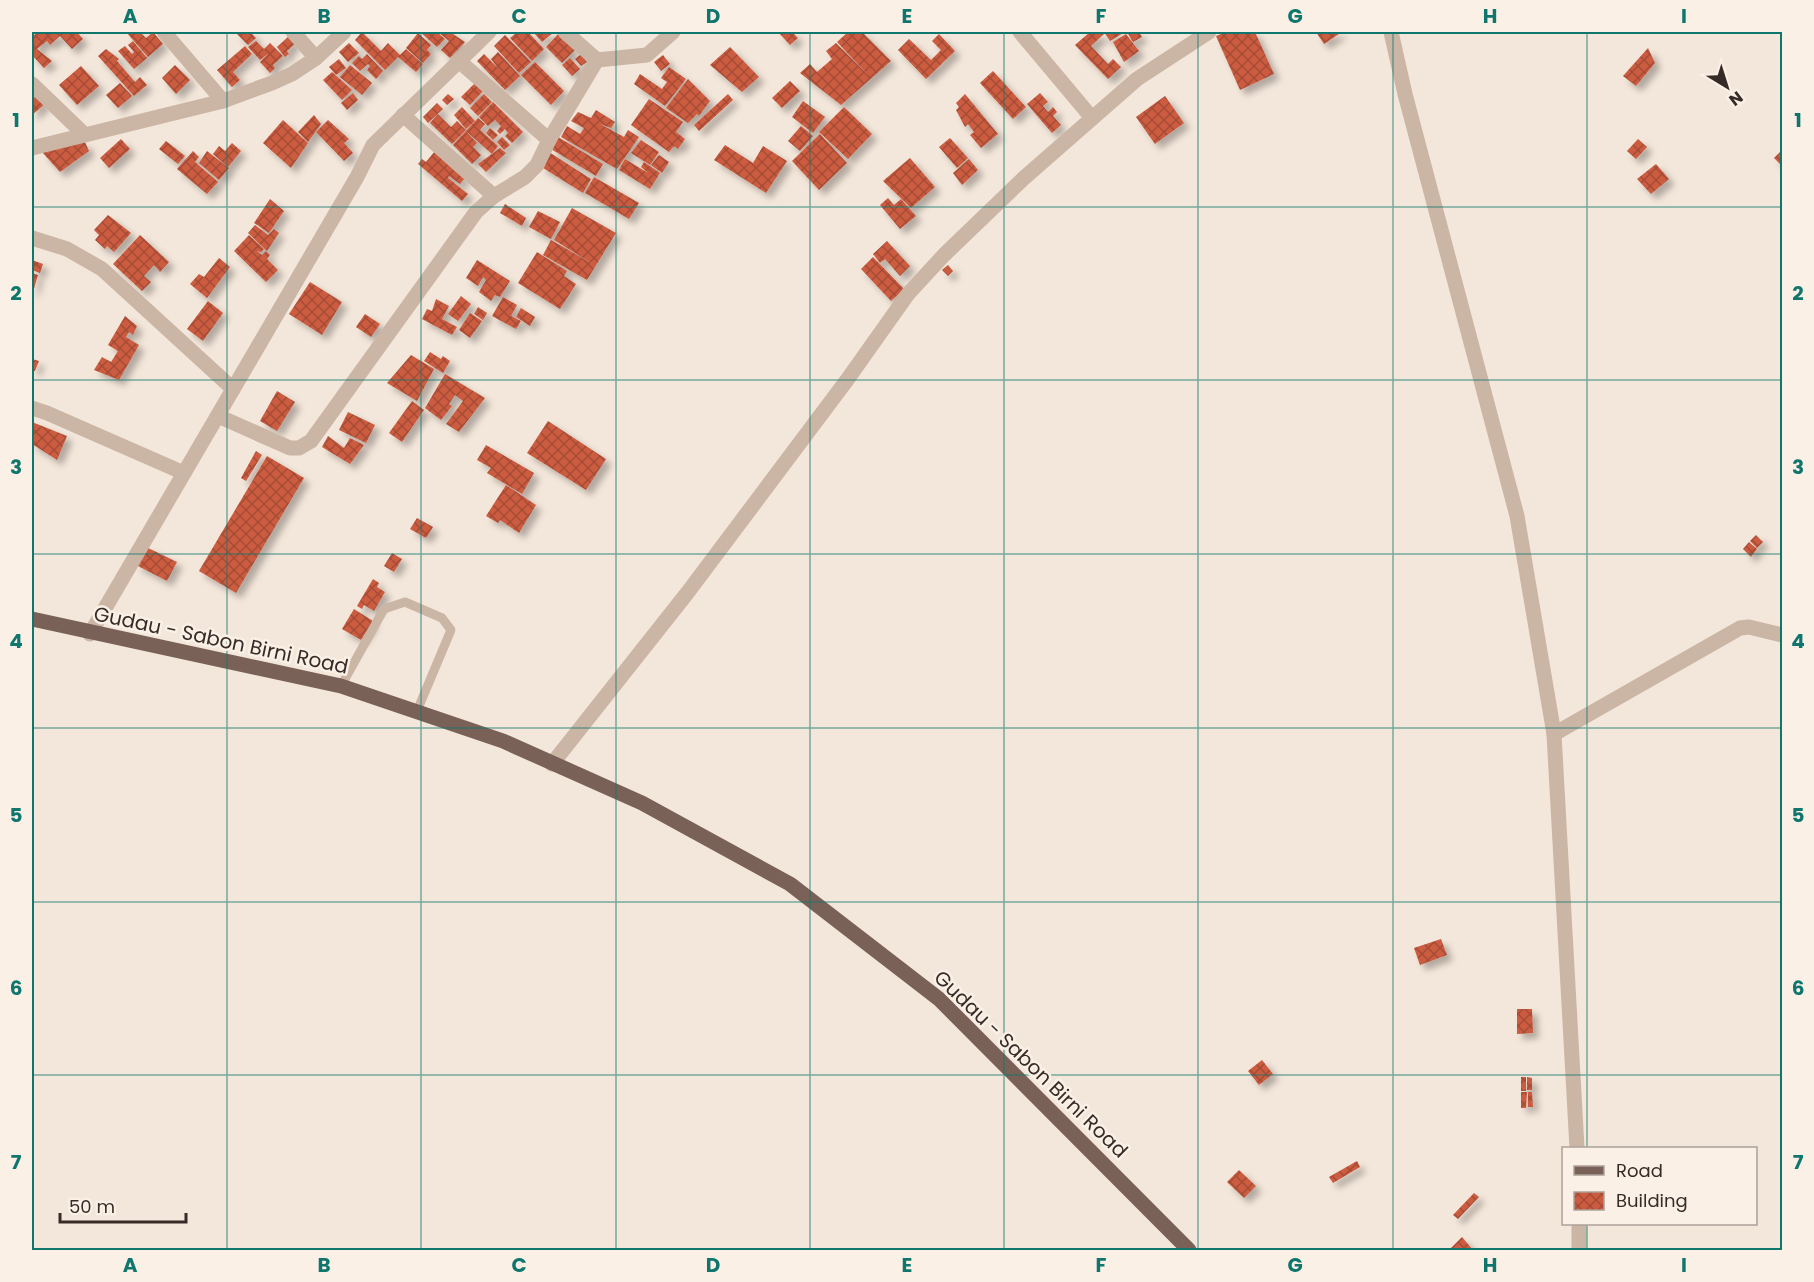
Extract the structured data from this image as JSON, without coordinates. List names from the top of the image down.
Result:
{
  "streets": {
    "main road": ["Gudau - Sabon Birni Road"]
  },
  "legend": ["Road", "Building"],
  "scale_bar": "50 m",
  "north": "bottom right",
  "grid": {
    "columns": [
      "A",
      "B",
      "C",
      "D",
      "E",
      "F",
      "G",
      "H",
      "I"
    ],
    "rows": [
      "1",
      "2",
      "3",
      "4",
      "5",
      "6",
      "7"
    ]
  }
}
